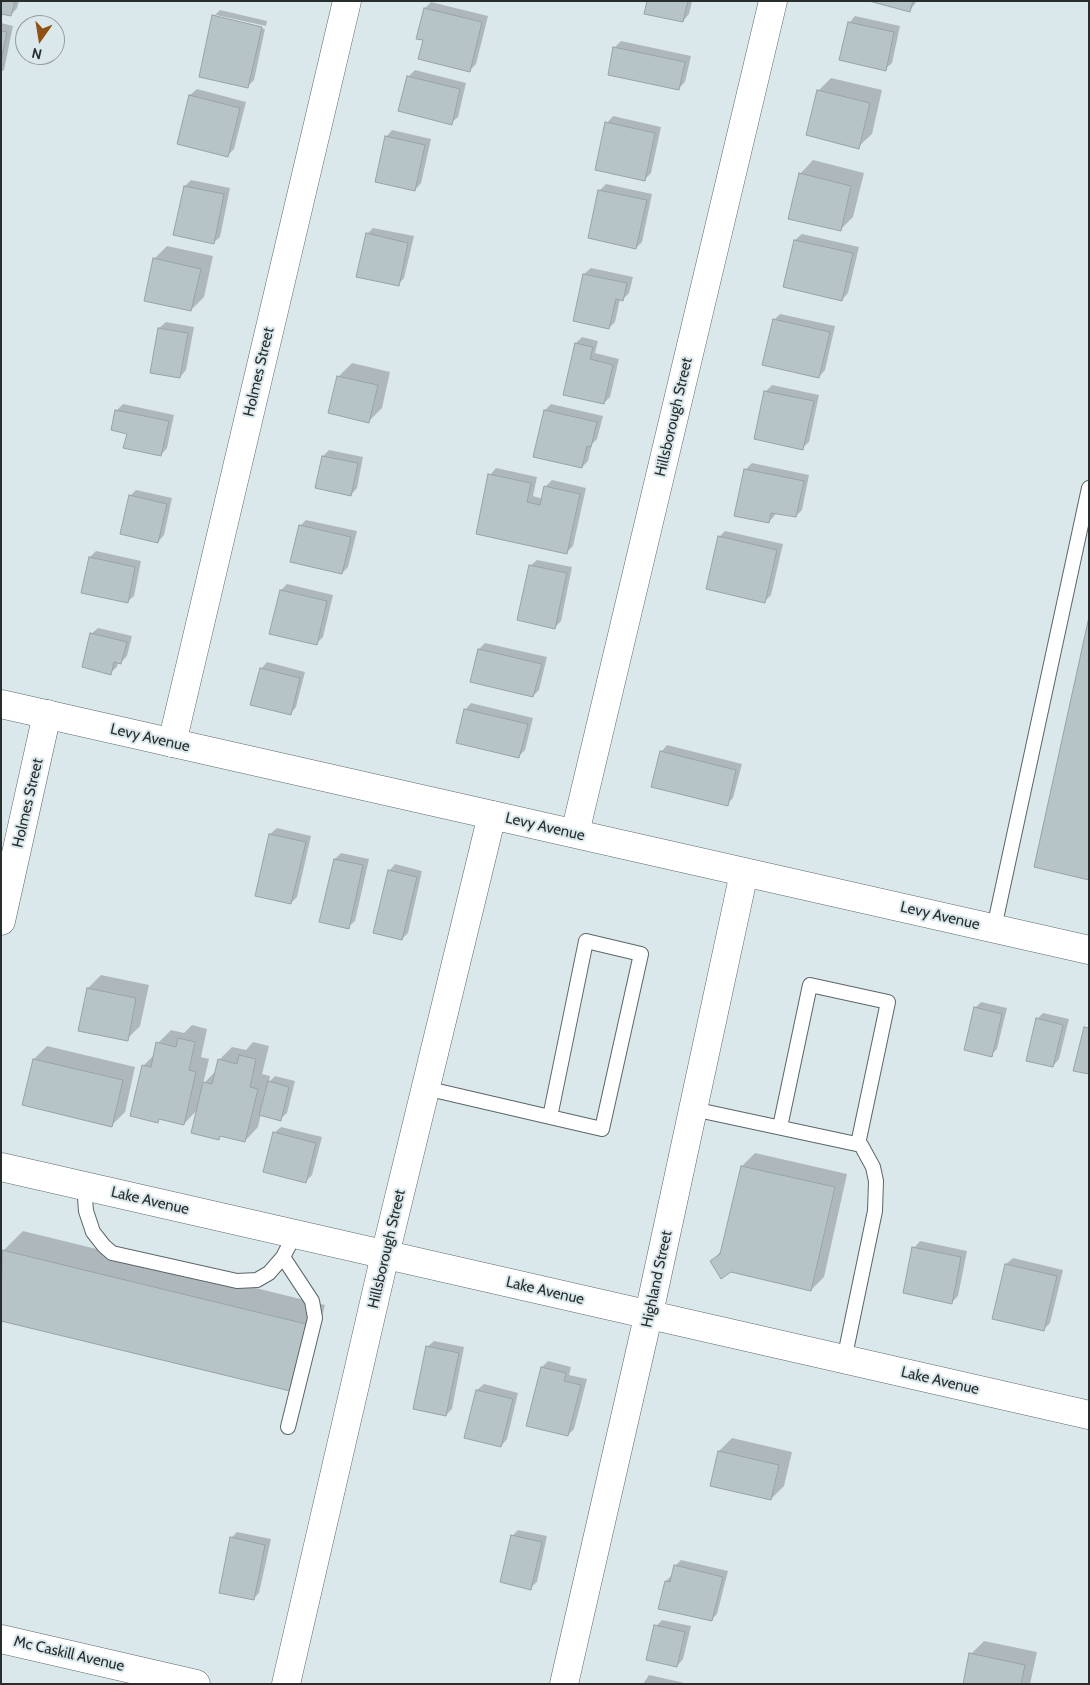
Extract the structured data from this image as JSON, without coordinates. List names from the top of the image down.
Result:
{
  "streets": {
    "street": [
      "Holmes Street",
      "Hillsborough Street",
      "Levy Avenue",
      "Lake Avenue",
      "Highland Street",
      "Mc Caskill Avenue"
    ]
  },
  "crossings": [
    ["Holmes Street", "Levy Avenue"],
    ["Hillsborough Street", "Levy Avenue"],
    ["Hillsborough Street", "Lake Avenue"],
    ["Levy Avenue", "Highland Street"],
    ["Lake Avenue", "Highland Street"]
  ],
  "north": "bottom"
}
